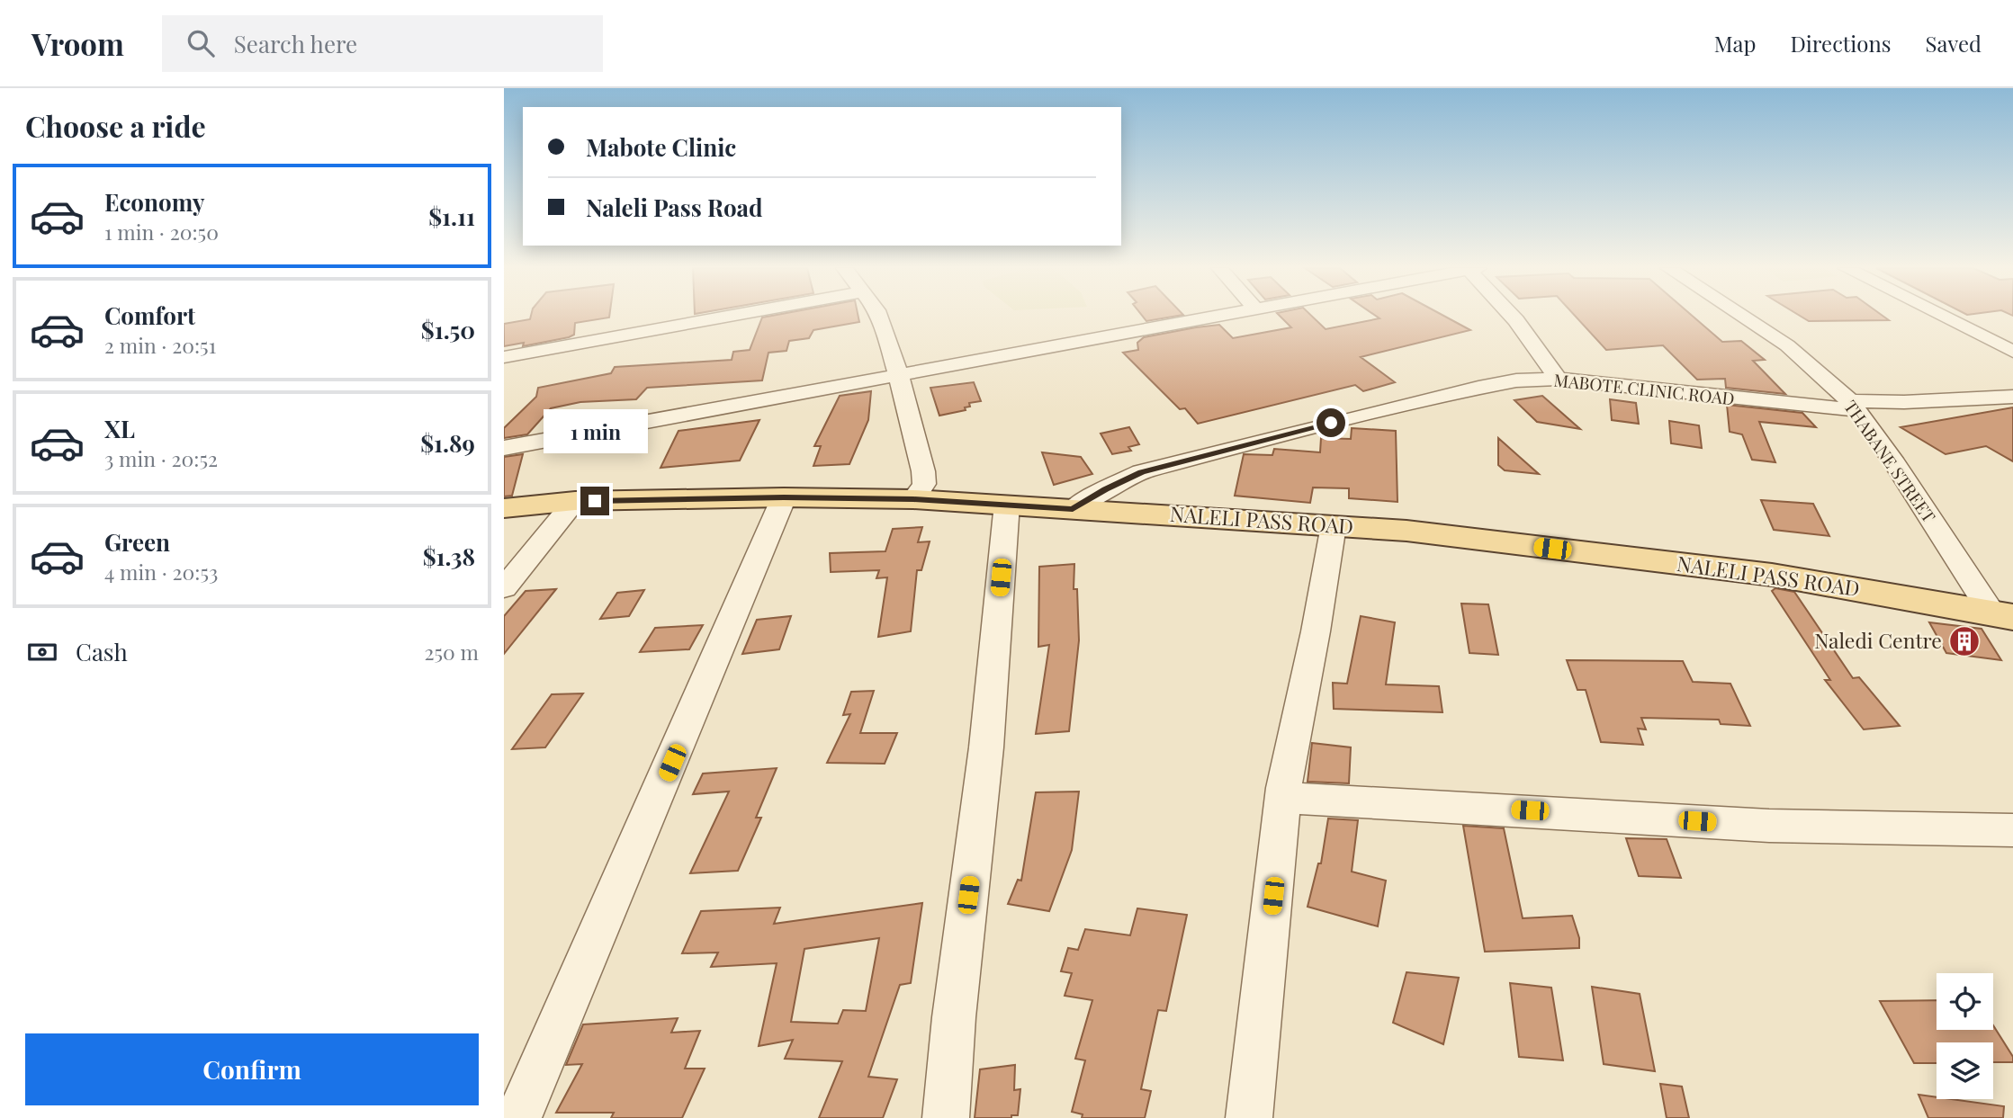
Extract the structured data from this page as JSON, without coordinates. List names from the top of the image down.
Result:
{
  "streets": {
    "main road": ["NALELI PASS ROAD"],
    "street": ["MABOTE CLINIC ROAD", "THABANE STREET"]
  },
  "crossings": [
    ["MABOTE CLINIC ROAD", "THABANE STREET"],
    ["MABOTE CLINIC ROAD", "NALELI PASS ROAD"],
    ["THABANE STREET", "NALELI PASS ROAD"]
  ],
  "places": {
    "building": ["Naledi Centre"]
  },
  "page": {
    "header": "Vroom",
    "search": "Search here",
    "nav": ["Map", "Directions", "Saved"],
    "heading": "Choose a ride",
    "banner": ["Mabote Clinic", "Naleli Pass Road"],
    "list": [
      {
        "name": "Economy",
        "note": "1 min · 20:50",
        "value": "$1.11"
      },
      {
        "name": "Comfort",
        "note": "2 min · 20:51",
        "value": "$1.50"
      },
      {
        "name": "XL",
        "note": "3 min · 20:52",
        "value": "$1.89"
      },
      {
        "name": "Green",
        "note": "4 min · 20:53",
        "value": "$1.38"
      }
    ],
    "bubble": "1 min",
    "pay": ["Cash", "250 m"],
    "buttons": "Confirm"
  }
}
